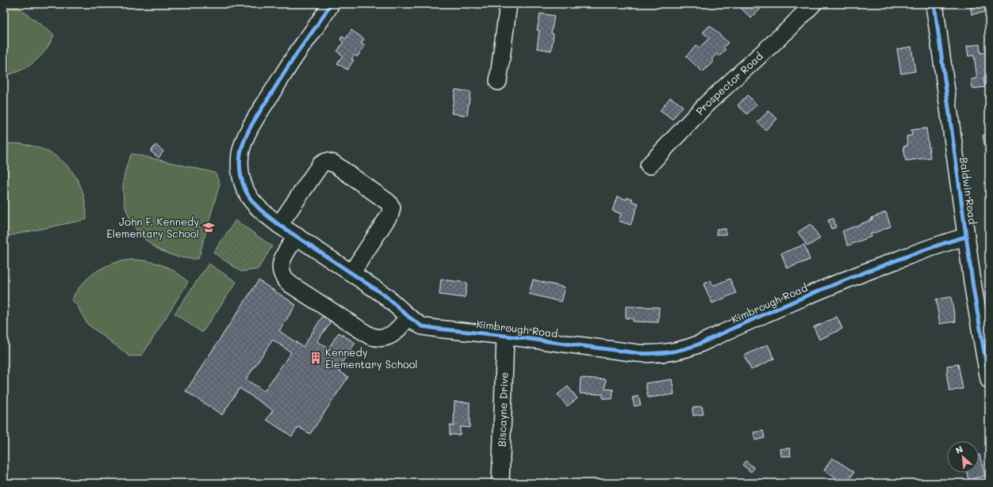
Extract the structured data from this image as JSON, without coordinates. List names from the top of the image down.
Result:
{
  "streets": {
    "street": [
      "Prospector Road",
      "Baldwin Road",
      "Kimbrough Road",
      "Biscayne Drive"
    ]
  },
  "crossings": [
    ["Baldwin Road", "Kimbrough Road"],
    ["Kimbrough Road", "Biscayne Drive"]
  ],
  "places": {
    "school or university": ["John F. Kennedy Elementary School"],
    "building": ["Kennedy Elementary School"]
  },
  "north": "top left"
}
